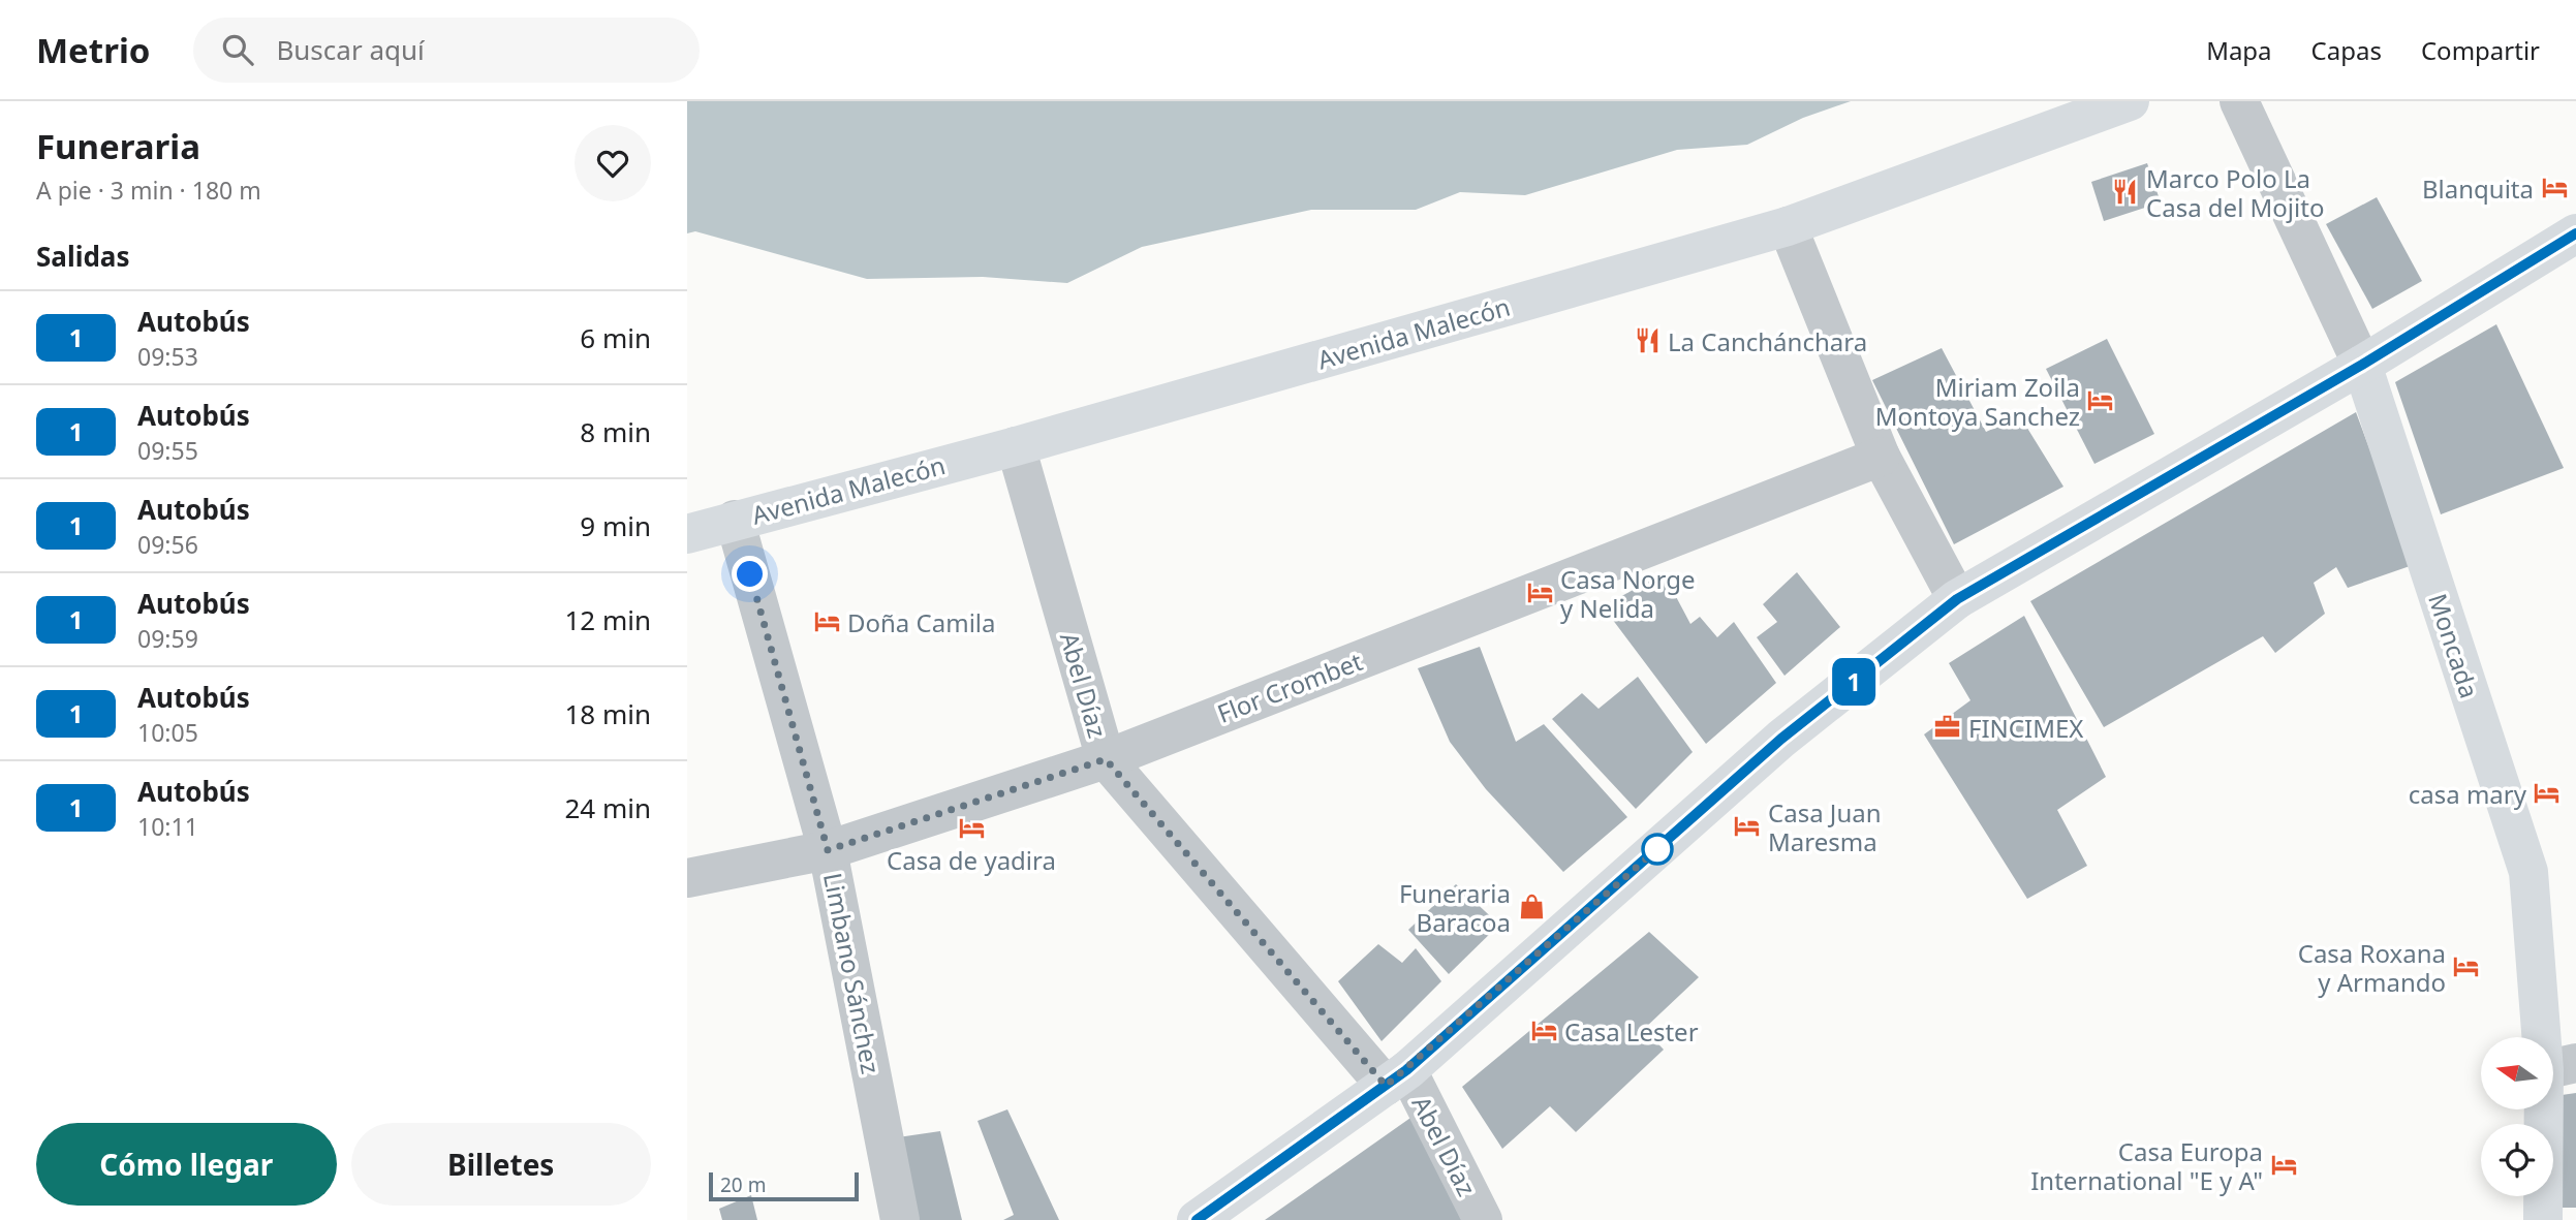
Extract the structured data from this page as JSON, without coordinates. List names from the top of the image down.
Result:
{
  "streets": {
    "main road": ["Avenida Malecón", "Moncada"],
    "street": ["Abel Díaz", "Flor Crombet", "Limbano Sánchez"]
  },
  "crossings": [
    ["Avenida Malecón", "Abel Díaz"],
    ["Avenida Malecón", "Limbano Sánchez"],
    ["Abel Díaz", "Flor Crombet"],
    ["Flor Crombet", "Limbano Sánchez"]
  ],
  "places": {
    "hotel": [
      "Blanquita",
      "Miriam Zoila Montoya Sanchez",
      "Casa Norge y Nelida",
      "Doña Camila",
      "casa mary",
      "Casa Juan Maresma",
      "Casa de yadira",
      "Casa Roxana y Armando",
      "Casa Lester",
      "Casa Europa International \"E y A\""
    ],
    "restaurant": ["Marco Polo La Casa del Mojito", "La Canchánchara"],
    "office": ["FINCIMEX"],
    "shop": ["Funeraria Baracoa"]
  },
  "lines": ["bus line 1"],
  "scale_bar": "20 m",
  "north": "left",
  "page": {
    "header": "Metrio",
    "search": "Buscar aquí",
    "nav": ["Mapa", "Capas", "Compartir"],
    "heading": [
      ["Funeraria", "A pie · 3 min · 180 m"],
      "Salidas"
    ],
    "on_map": "1",
    "list": [
      {
        "mark": "1",
        "name": "Autobús",
        "note": "09:53",
        "value": "6 min"
      },
      {
        "mark": "1",
        "name": "Autobús",
        "note": "09:55",
        "value": "8 min"
      },
      {
        "mark": "1",
        "name": "Autobús",
        "note": "09:56",
        "value": "9 min"
      },
      {
        "mark": "1",
        "name": "Autobús",
        "note": "09:59",
        "value": "12 min"
      },
      {
        "mark": "1",
        "name": "Autobús",
        "note": "10:05",
        "value": "18 min"
      },
      {
        "mark": "1",
        "name": "Autobús",
        "note": "10:11",
        "value": "24 min"
      }
    ],
    "buttons": ["Cómo llegar", "Billetes"],
    "scale": "20 m"
  }
}
